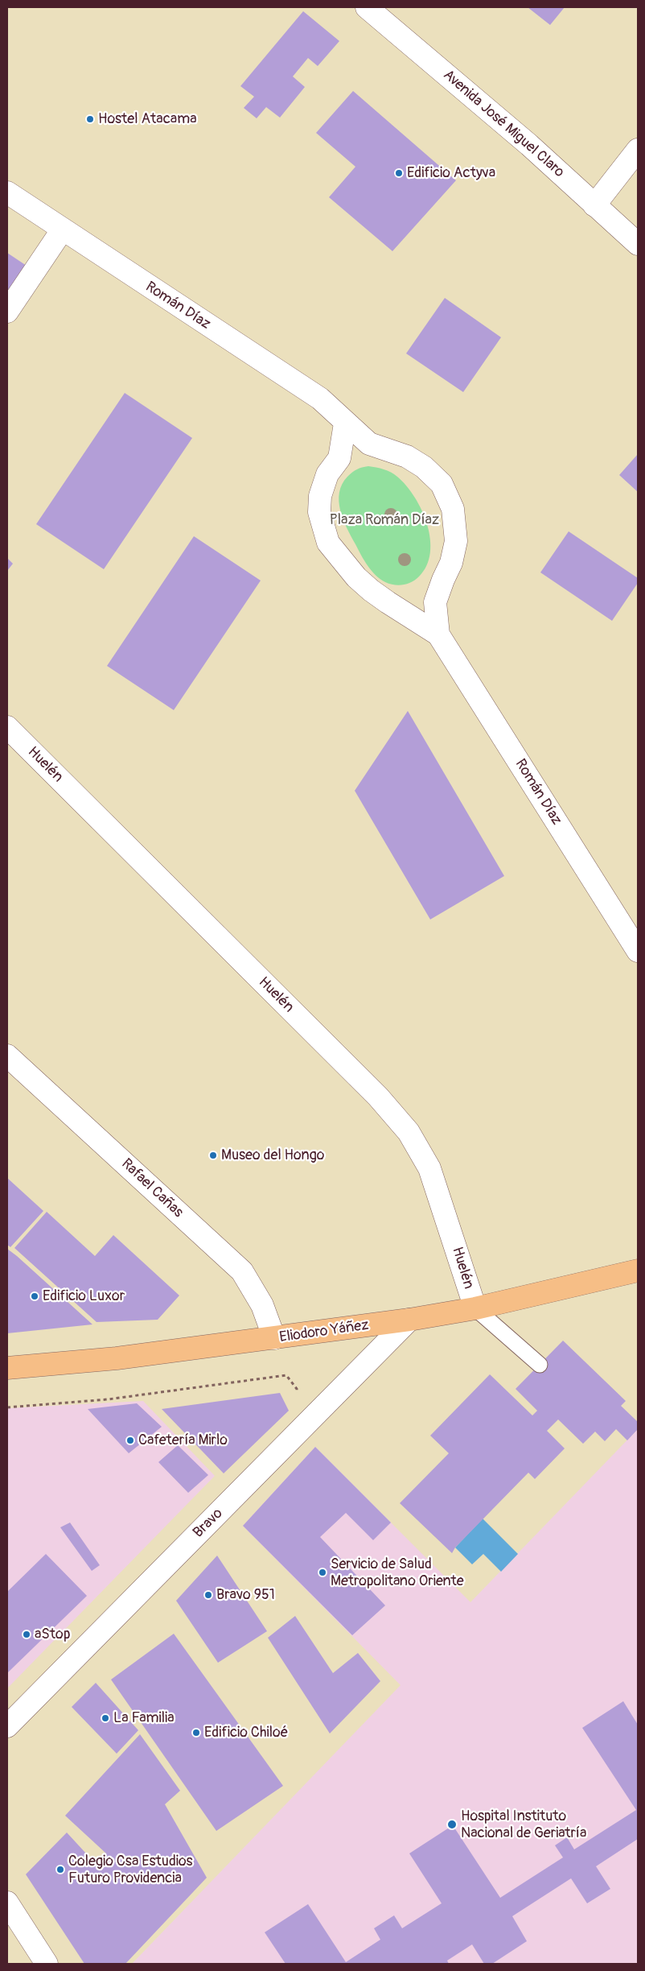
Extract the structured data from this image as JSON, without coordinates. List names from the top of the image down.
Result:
{
  "streets": {
    "main road": ["Eliodoro Yáñez"],
    "street": [
      "Avenida José Miguel Claro",
      "Román Díaz",
      "Huelén",
      "Rafael Cañas",
      "Bravo"
    ]
  },
  "crossings": [
    ["Huelén", "Eliodoro Yáñez"],
    ["Rafael Cañas", "Eliodoro Yáñez"],
    ["Eliodoro Yáñez", "Bravo"]
  ],
  "parks": ["Plaza Román Díaz"],
  "places": [
    "Hostel Atacama",
    "Edificio Actyva",
    "Museo del Hongo",
    "Edificio Luxor",
    "Cafetería Mirlo",
    "Servicio de Salud Metropolitano Oriente",
    "Bravo 951",
    "aStop",
    "La Familia",
    "Edificio Chiloé",
    "Hospital Instituto Nacional de Geriatría",
    "Colegio Csa Estudios Futuro Providencia"
  ]
}
